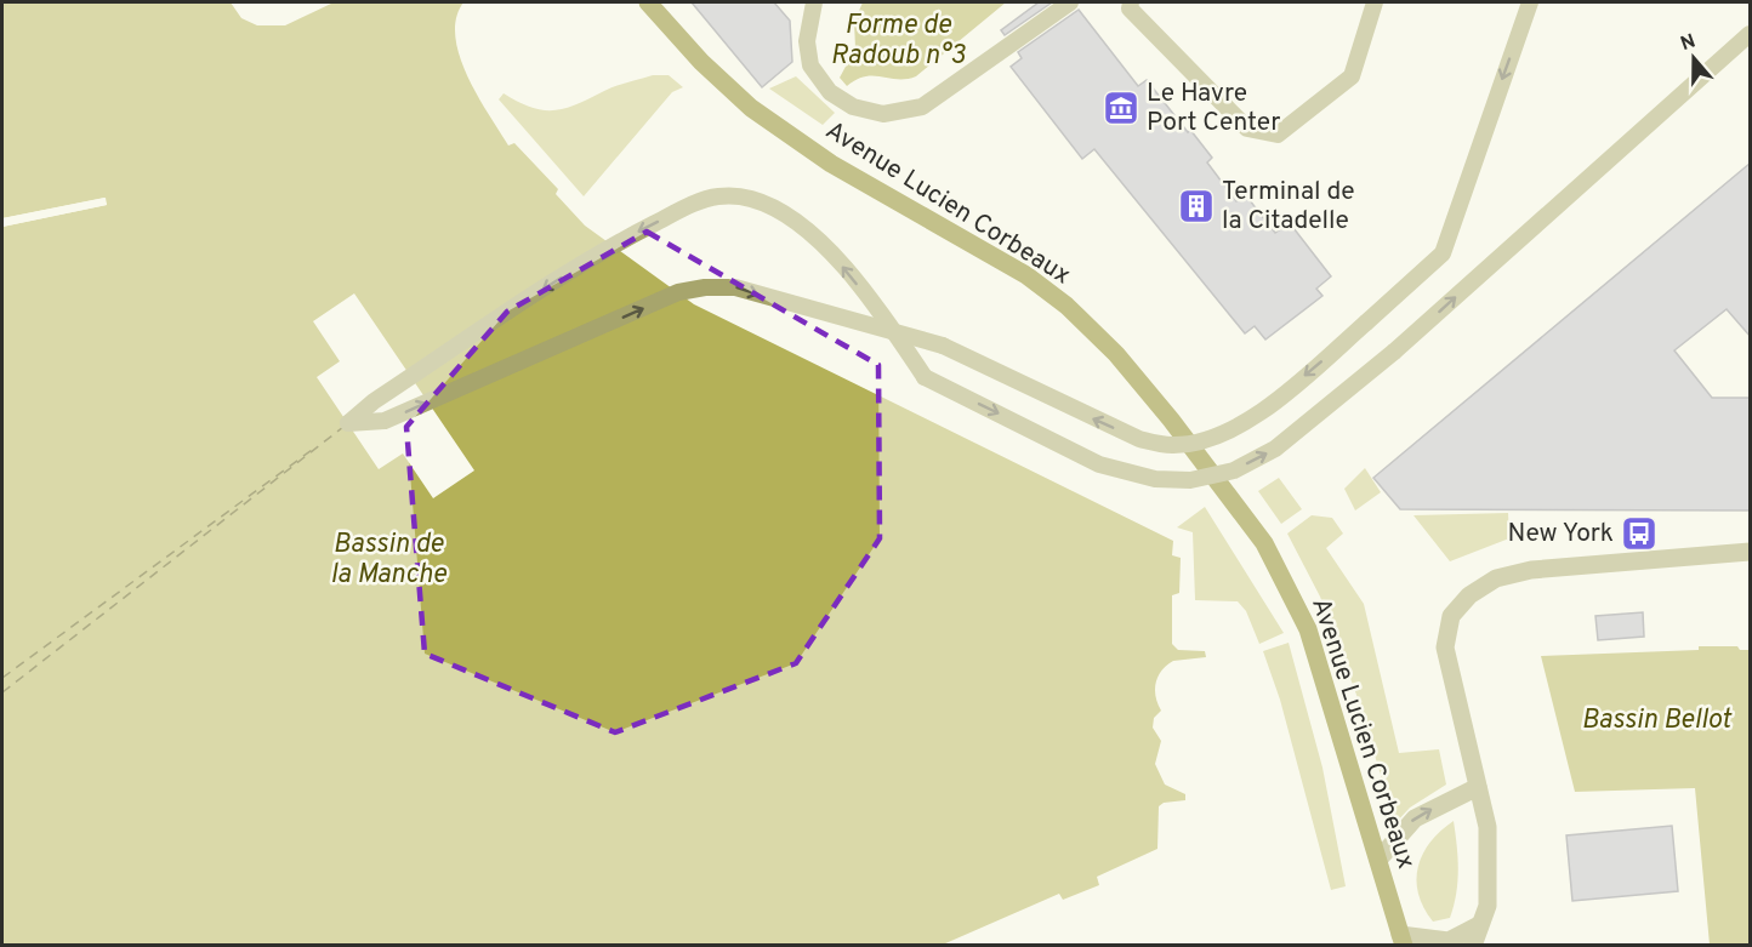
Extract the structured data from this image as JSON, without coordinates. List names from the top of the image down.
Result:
{
  "streets": {
    "main road": ["Avenue Lucien Corbeaux"]
  },
  "water": ["Forme de Radoub n°3", "Bassin de la Manche", "Bassin Bellot"],
  "places": {
    "museum": ["Le Havre Port Center"],
    "building": ["Terminal de la Citadelle"],
    "bus stop": ["New York"]
  },
  "north": "top"
}
